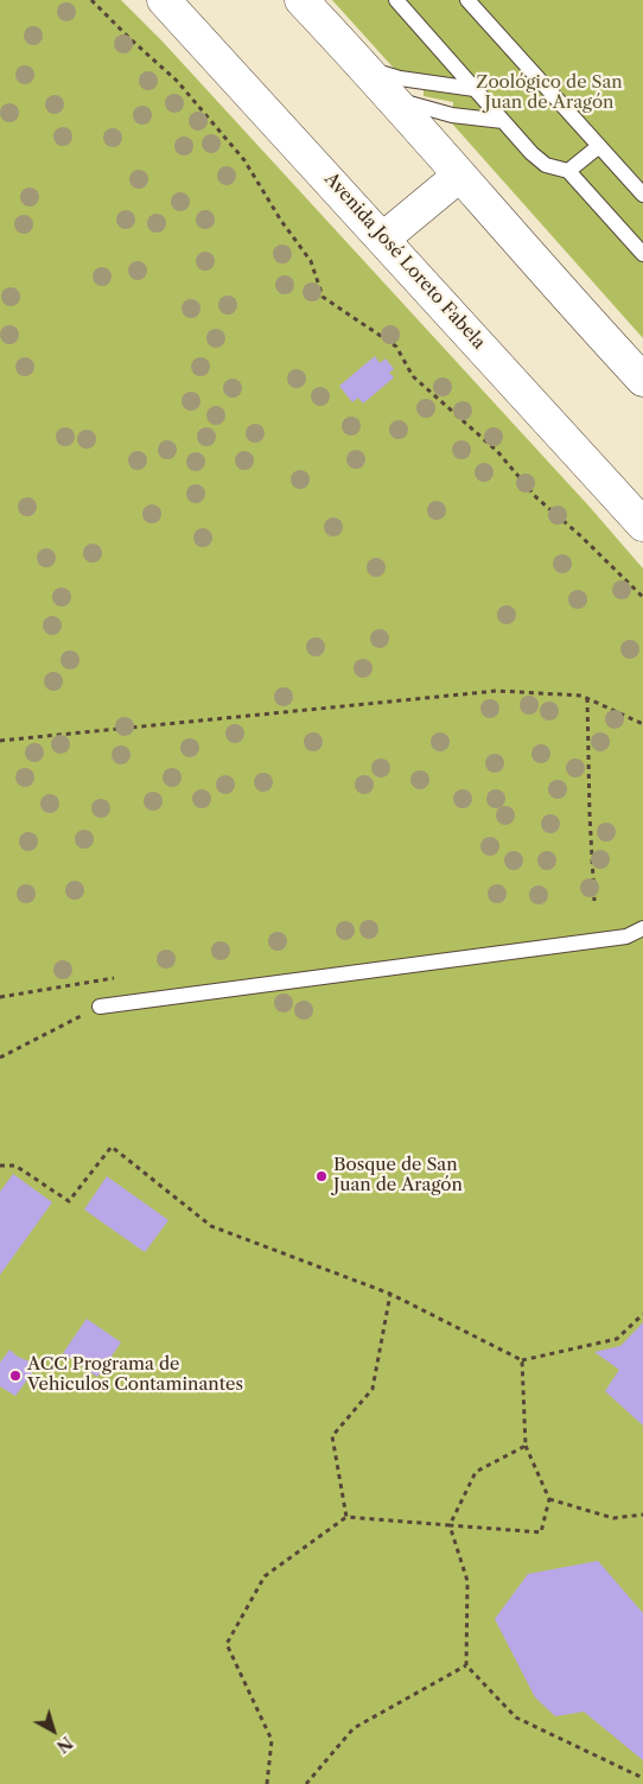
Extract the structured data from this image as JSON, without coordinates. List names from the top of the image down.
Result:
{
  "streets": {
    "main road": ["Avenida José Loreto Fabela"]
  },
  "parks": ["Zoológico de San Juan de Aragón"],
  "places": ["Bosque de San Juan de Aragón", "ACC Programa de Vehiculos Contaminantes"],
  "north": "bottom right"
}
